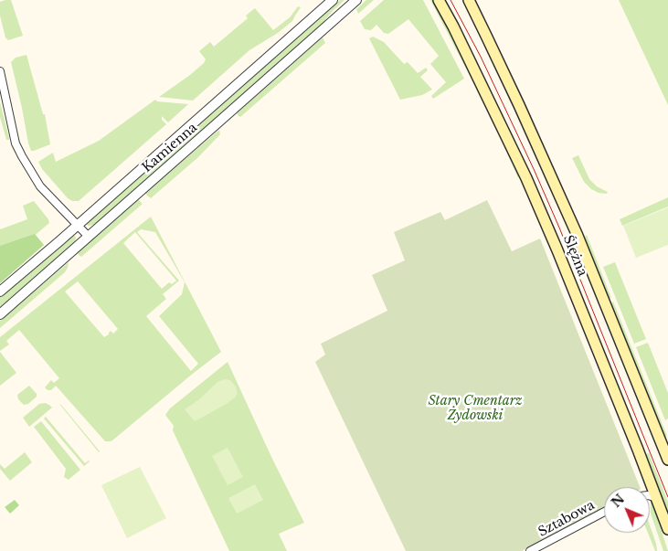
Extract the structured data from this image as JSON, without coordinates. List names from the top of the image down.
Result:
{
  "streets": {
    "main road": ["Ślężna"],
    "street": ["Kamienna", "Sztabowa"]
  },
  "parks": ["Stary Cmentarz Żydowski"],
  "north": "top left"
}
